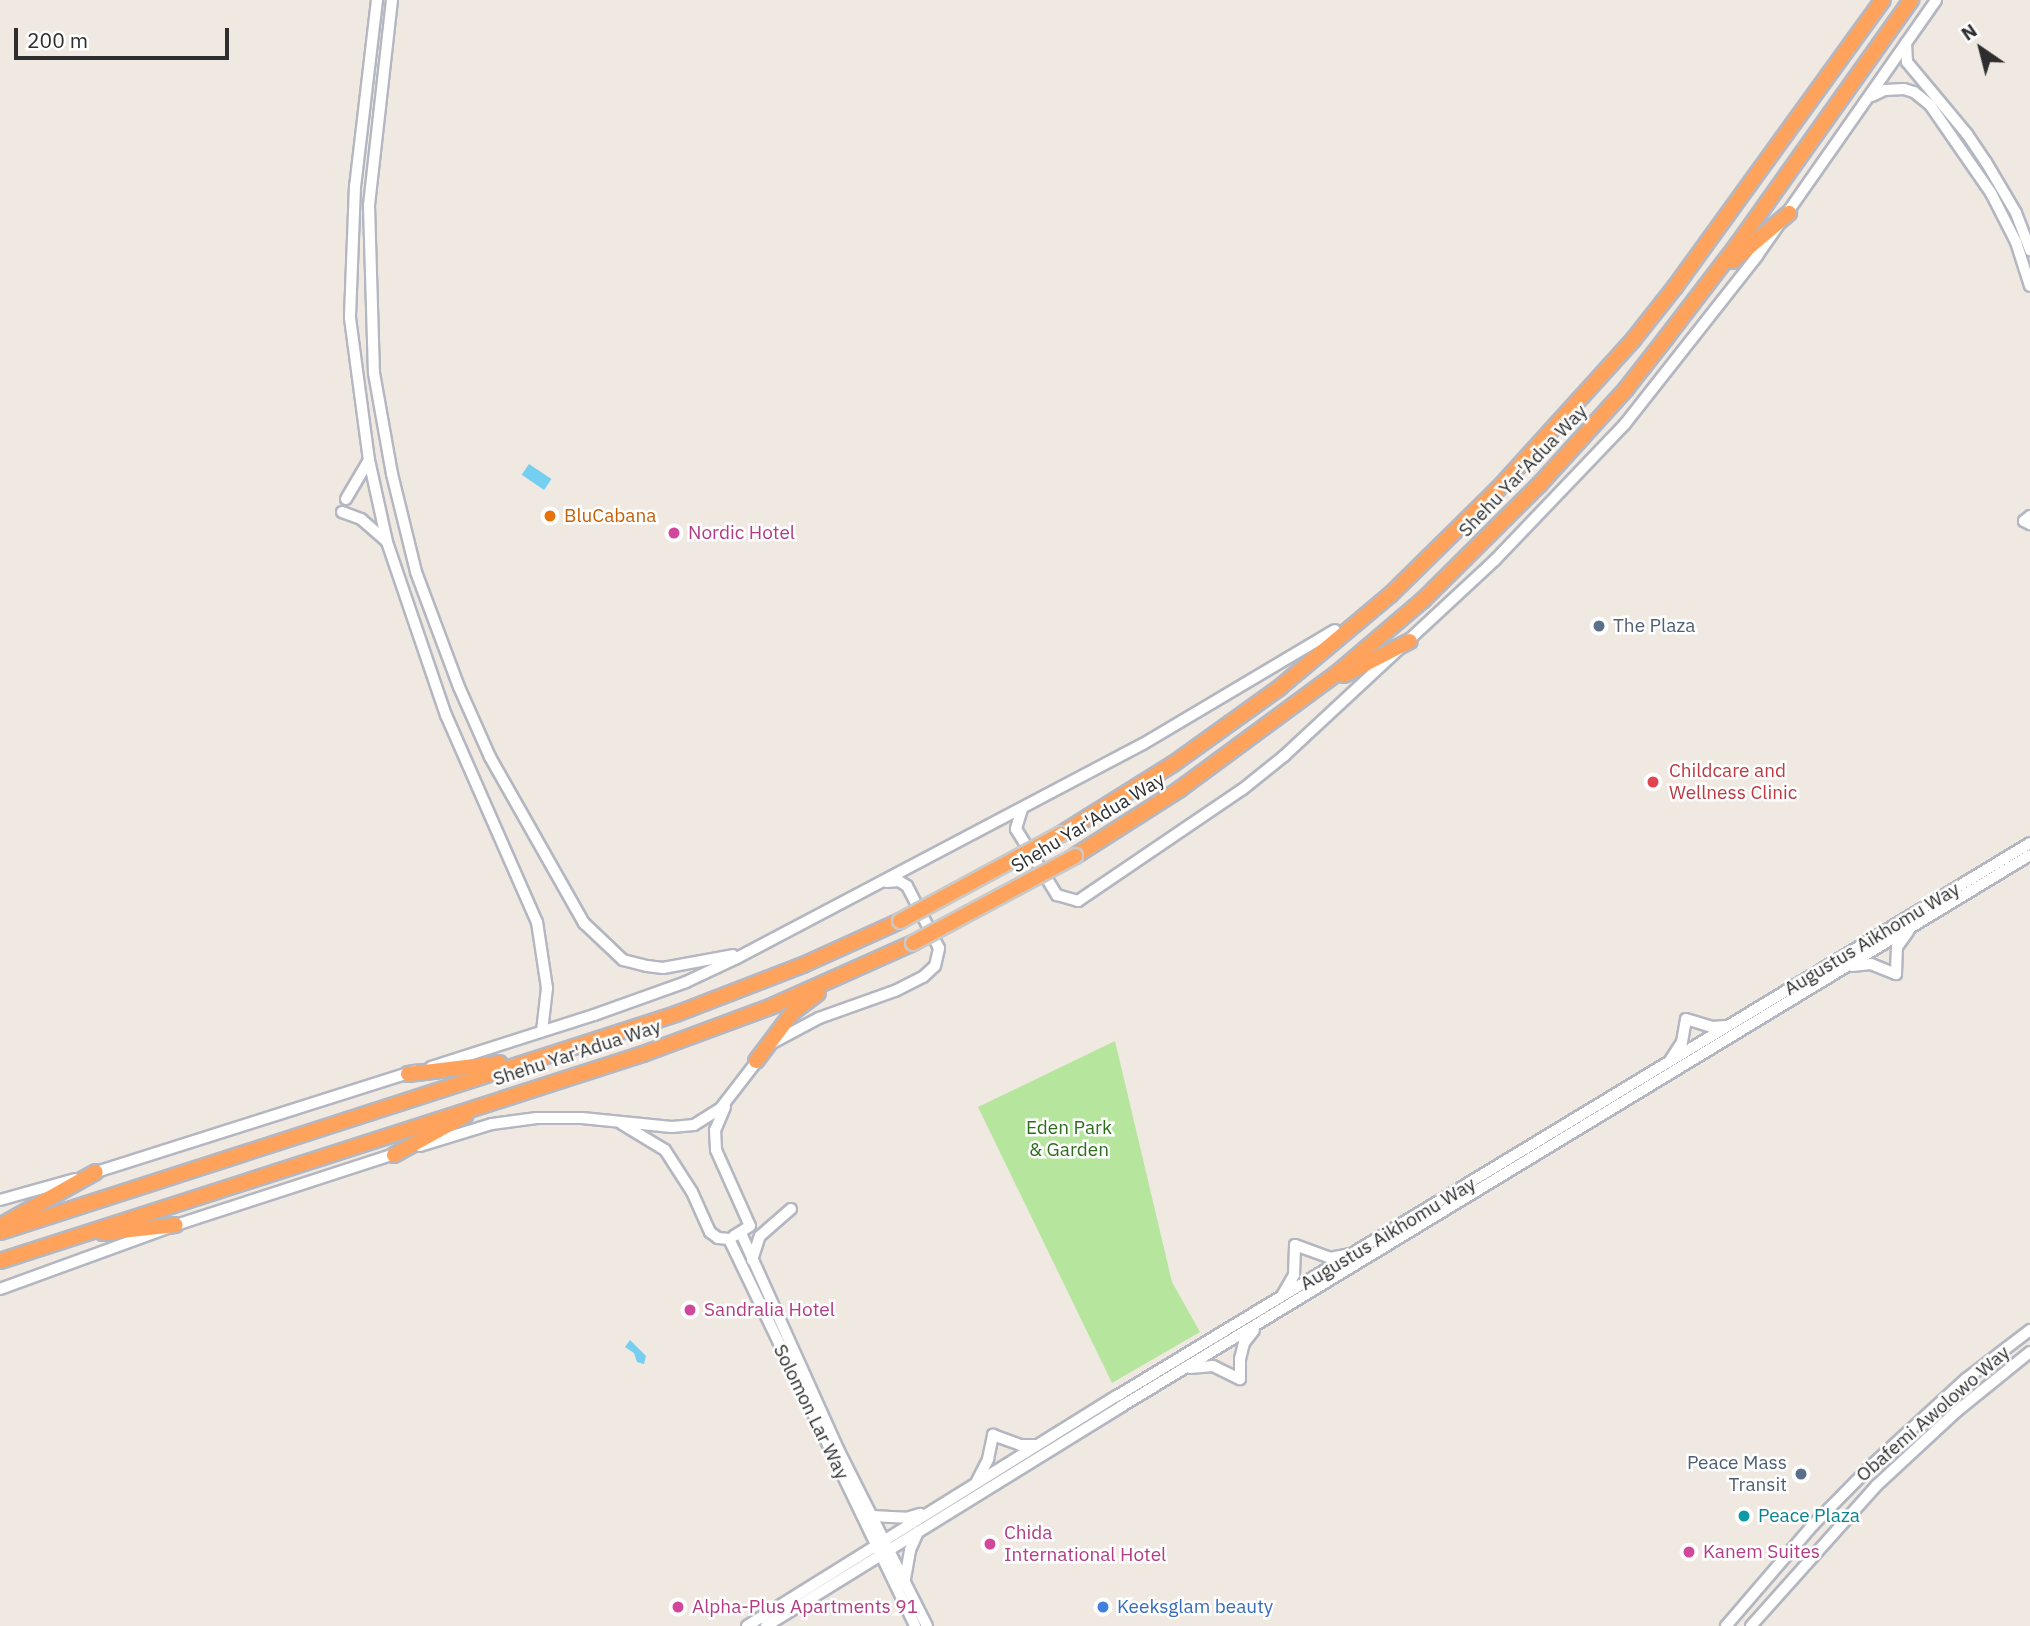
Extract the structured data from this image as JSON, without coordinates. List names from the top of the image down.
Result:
{
  "streets": {
    "highway": ["Shehu Yar'Adua Way"],
    "street": ["Augustus Aikhomu Way", "Solomon Lar Way", "Obafemi Awolowo Way"]
  },
  "crossings": [
    ["Augustus Aikhomu Way", "Solomon Lar Way"]
  ],
  "parks": ["Eden Park & Garden"],
  "places": [
    "BluCabana",
    "Nordic Hotel",
    "The Plaza",
    "Childcare and Wellness Clinic",
    "Sandralia Hotel",
    "Peace Mass Transit",
    "Peace Plaza",
    "Chida International Hotel",
    "Kanem Suites",
    "Alpha-Plus Apartments 91",
    "Keeksglam beauty"
  ],
  "scale_bar": "200 m",
  "north": "top left"
}
